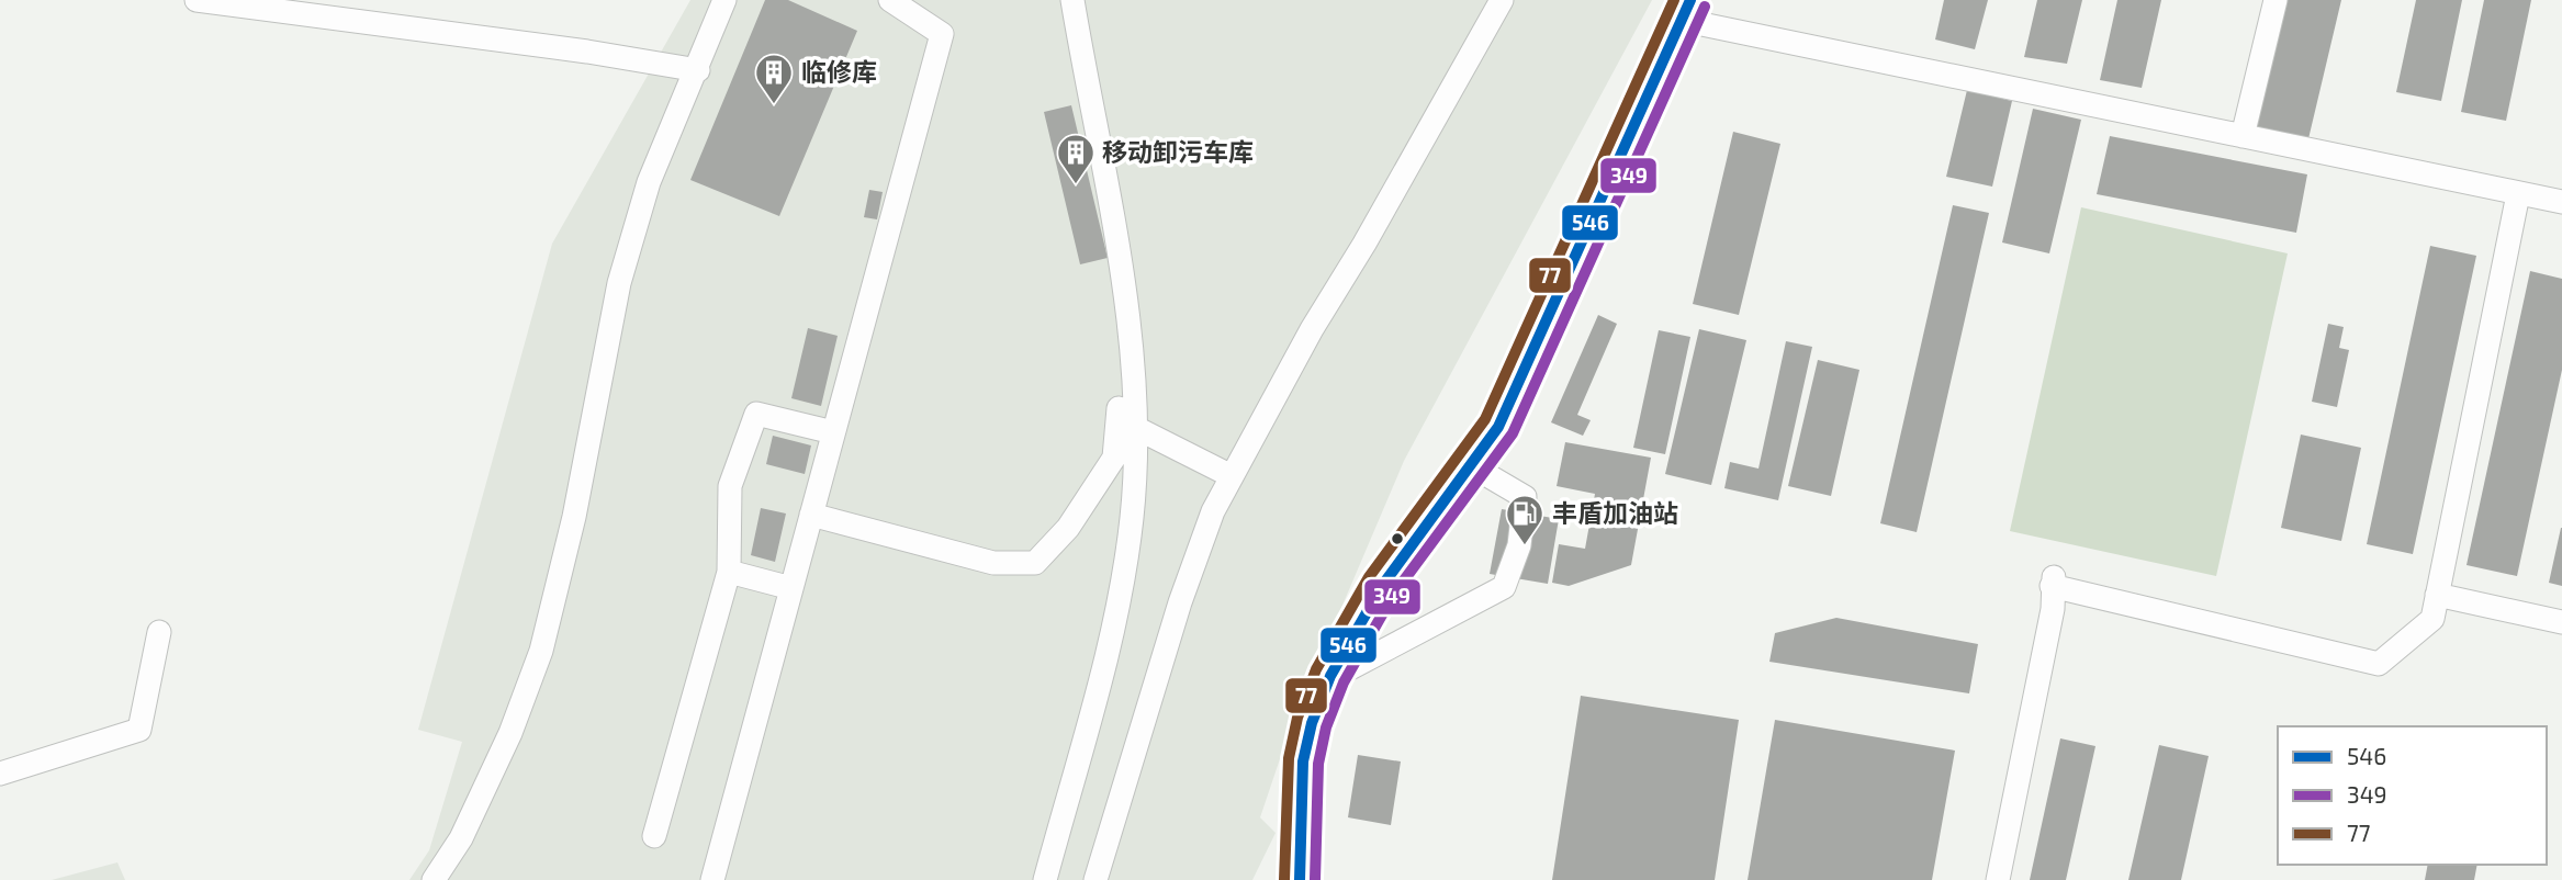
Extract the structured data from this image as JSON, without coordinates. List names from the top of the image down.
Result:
{
  "places": {
    "building": ["临修库", "移动卸污车库"],
    "fuel station": ["丰盾加油站"]
  },
  "lines": ["transit line 546", "transit line 77", "transit line 349"],
  "legend": ["546", "349", "77"]
}
